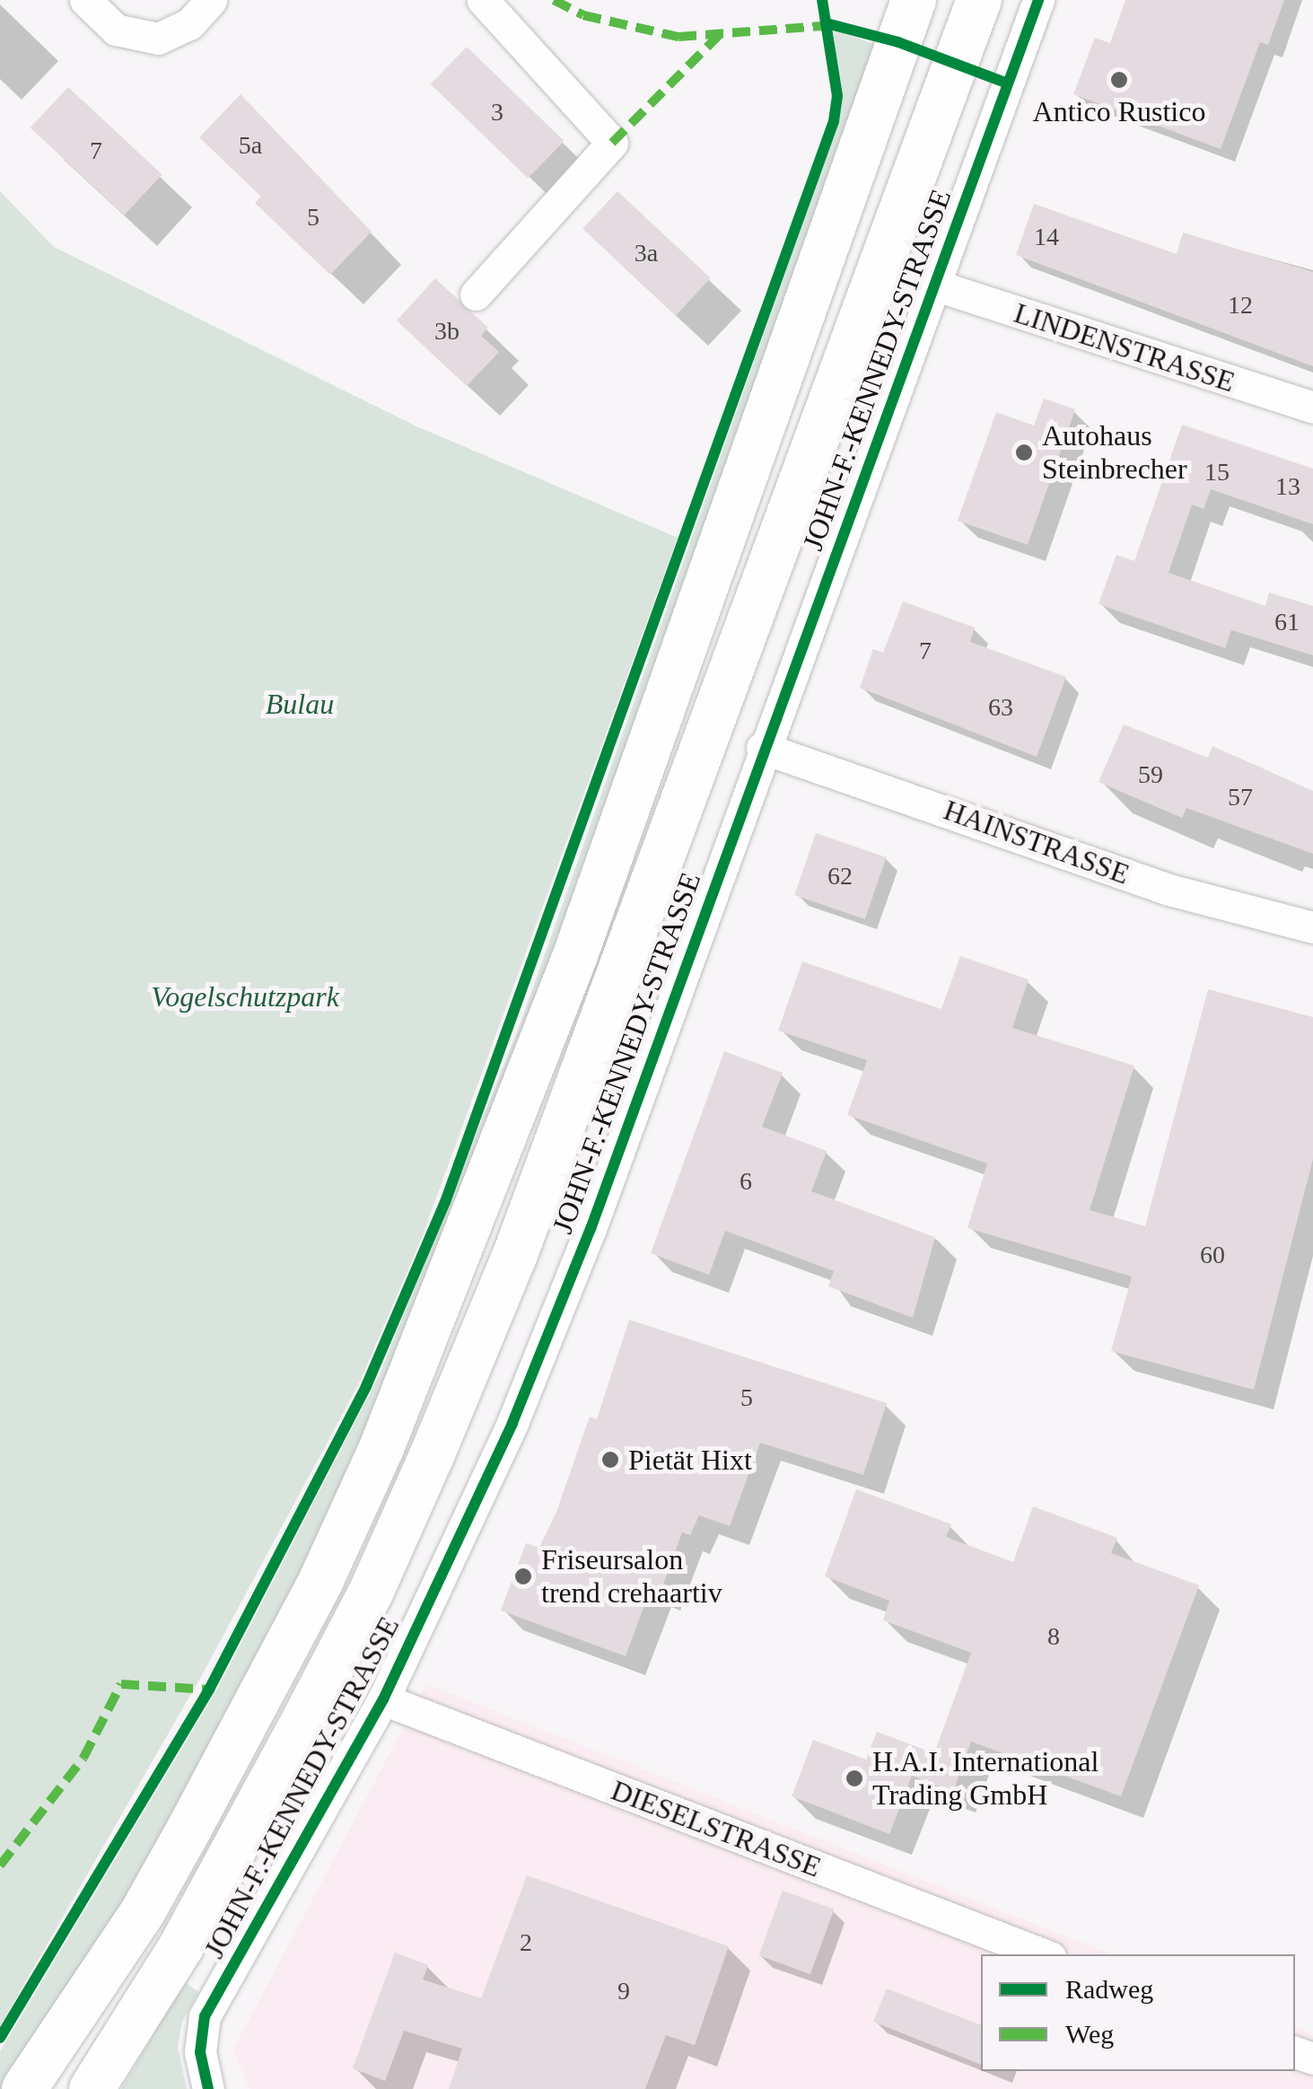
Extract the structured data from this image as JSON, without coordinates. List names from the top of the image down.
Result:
{
  "streets": {
    "street": [
      "LINDENSTRASSE",
      "JOHN-F.-KENNEDY-STRASSE",
      "HAINSTRASSE",
      "DIESELSTRASSE"
    ]
  },
  "crossings": [
    ["LINDENSTRASSE", "JOHN-F.-KENNEDY-STRASSE"],
    ["JOHN-F.-KENNEDY-STRASSE", "HAINSTRASSE"],
    ["JOHN-F.-KENNEDY-STRASSE", "DIESELSTRASSE"]
  ],
  "parks": ["Bulau", "Vogelschutzpark"],
  "places": [
    "Antico Rustico",
    "Autohaus Steinbrecher",
    "Pietät Hixt",
    "Friseursalon trend crehaartiv",
    "H.A.I. International Trading GmbH"
  ],
  "house_numbers": [
    "3",
    "5a",
    "7",
    "5",
    "14",
    "3a",
    "12",
    "3b",
    "15",
    "13",
    "61",
    "7",
    "63",
    "59",
    "57",
    "62",
    "6",
    "60",
    "5",
    "8",
    "2",
    "9"
  ],
  "legend": ["Radweg", "Weg"]
}
